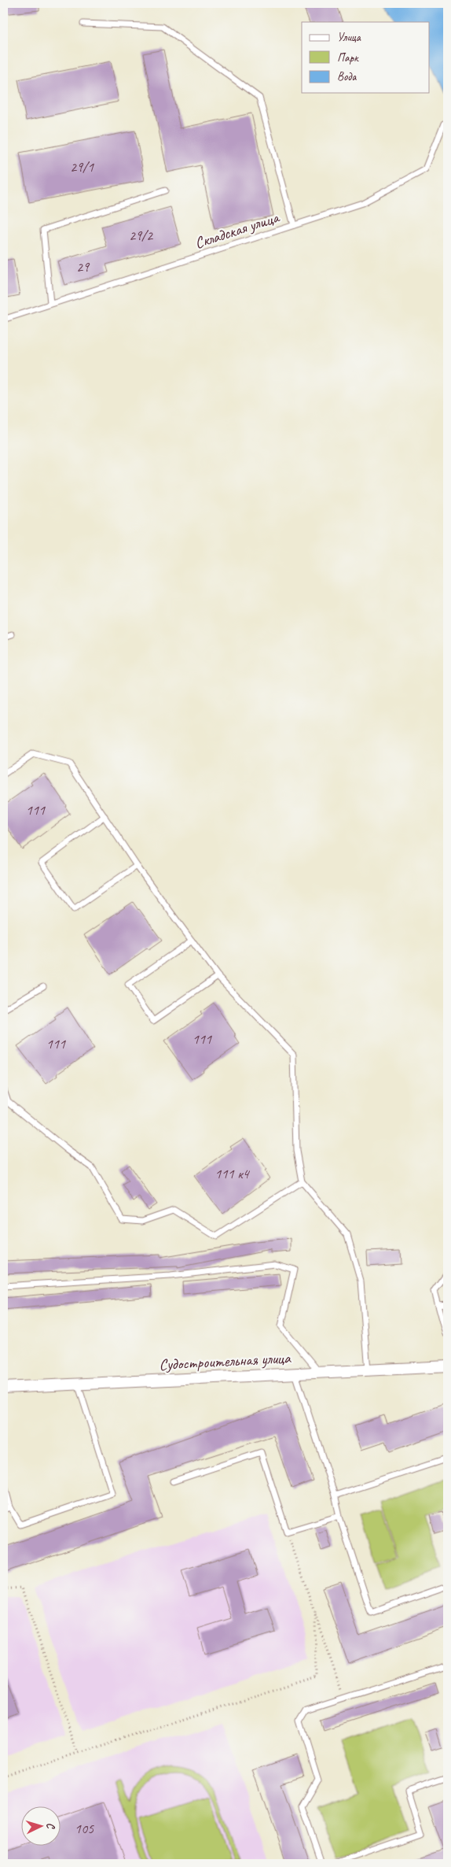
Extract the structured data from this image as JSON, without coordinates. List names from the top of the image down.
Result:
{
  "streets": {
    "street": ["Судостроительная улица"],
    "lane": ["Складская улица"]
  },
  "house_numbers": [
    "29/1",
    "29/2",
    "29",
    "111",
    "111",
    "111",
    "111 к4",
    "105"
  ],
  "legend": ["Улица", "Парк", "Вода"],
  "north": "right"
}
